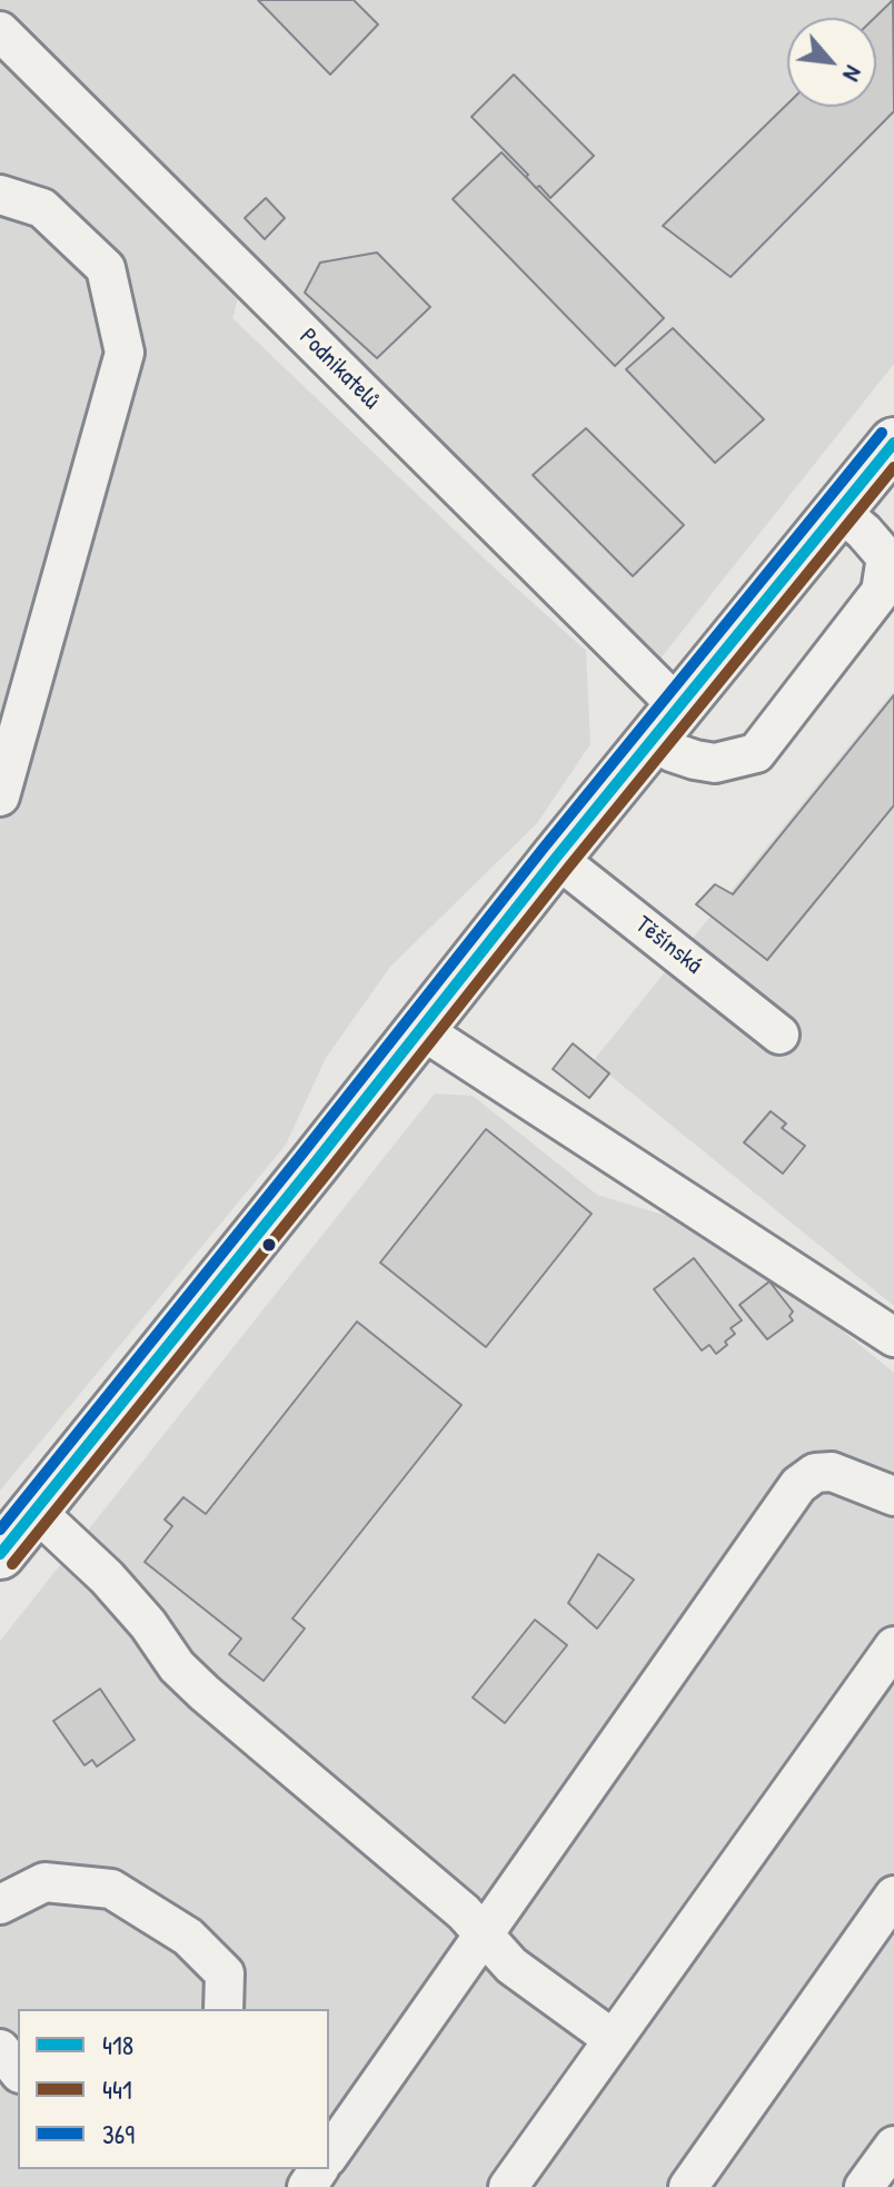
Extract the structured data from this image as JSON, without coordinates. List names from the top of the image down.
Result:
{
  "streets": {
    "street": ["Podnikatelů", "Těšínská"]
  },
  "lines": ["transit line 369", "transit line 418", "transit line 441"],
  "legend": ["418", "441", "369"],
  "north": "bottom right"
}
